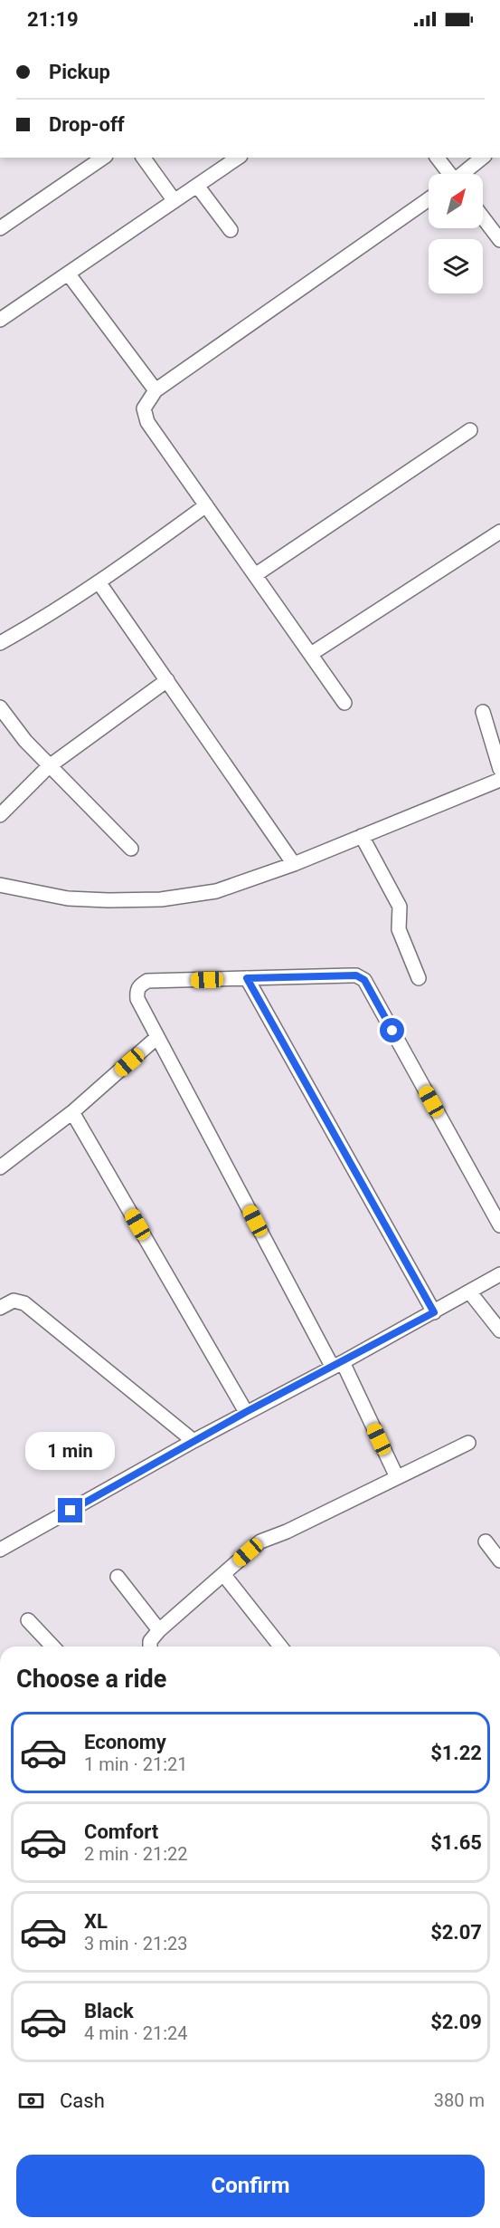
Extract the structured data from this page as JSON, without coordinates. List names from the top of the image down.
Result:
{
  "north": "top right",
  "page": {
    "status": "21:19",
    "banner": ["Pickup", "Drop-off"],
    "bubble": "1 min",
    "heading": "Choose a ride",
    "list": [
      {
        "name": "Economy",
        "note": "1 min · 21:21",
        "value": "$1.22"
      },
      {
        "name": "Comfort",
        "note": "2 min · 21:22",
        "value": "$1.65"
      },
      {
        "name": "XL",
        "note": "3 min · 21:23",
        "value": "$2.07"
      },
      {
        "name": "Black",
        "note": "4 min · 21:24",
        "value": "$2.09"
      }
    ],
    "pay": ["Cash", "380 m"],
    "buttons": "Confirm"
  }
}
